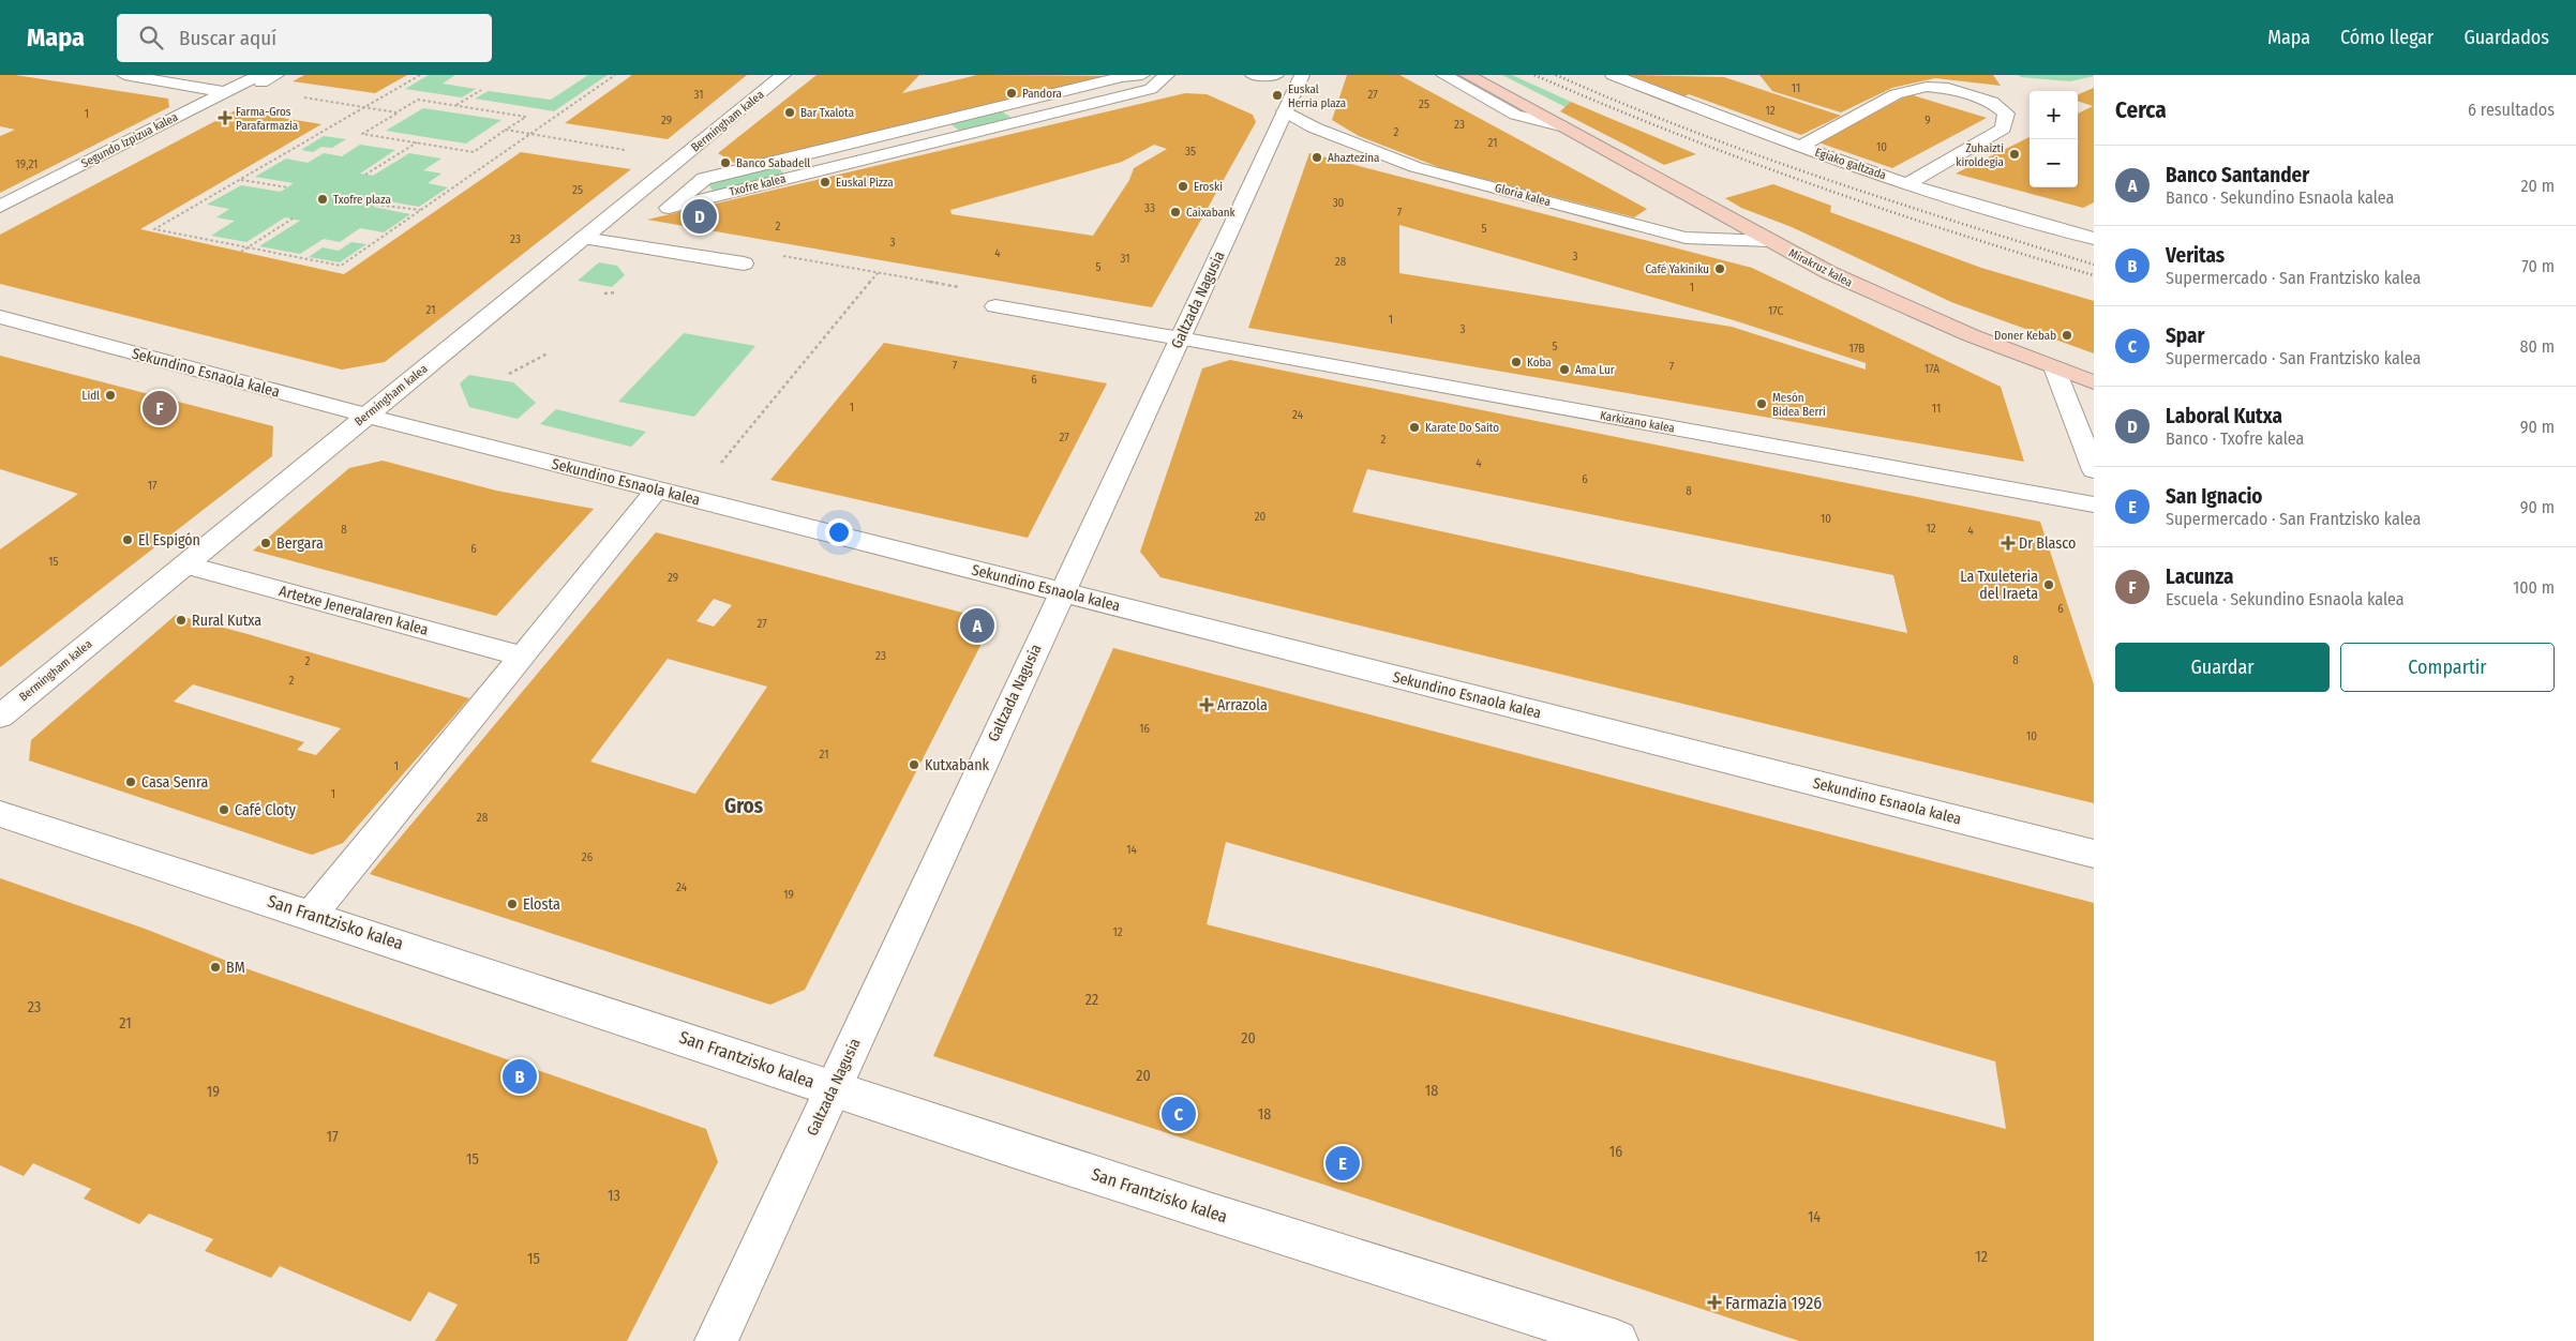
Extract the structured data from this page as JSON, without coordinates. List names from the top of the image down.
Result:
{
  "streets": {
    "main road": ["Mirakruz kalea"],
    "street": [
      "Bermingham kalea",
      "Segundo Izpizua kalea",
      "Egiako galtzada",
      "Txofre kalea",
      "Gloria kalea",
      "Galtzada Nagusia",
      "Sekundino Esnaola kalea",
      "Karkizano kalea",
      "Artetxe Jeneralaren kalea",
      "San Frantzisko kalea"
    ]
  },
  "crossings": [
    ["Bermingham kalea", "Sekundino Esnaola kalea"],
    ["Bermingham kalea", "Artetxe Jeneralaren kalea"],
    ["Gloria kalea", "Mirakruz kalea"],
    ["Gloria kalea", "Galtzada Nagusia"],
    ["Galtzada Nagusia", "Sekundino Esnaola kalea"],
    ["Galtzada Nagusia", "Karkizano kalea"],
    ["Galtzada Nagusia", "San Frantzisko kalea"]
  ],
  "districts": ["Gros"],
  "places": {
    "other": [
      "Pandora",
      "Euskal Herria plaza",
      "Bar Txalota",
      "Zuhaizti kiroldegia",
      "Ahaztezina",
      "Banco Sabadell",
      "Euskal Pizza",
      "Eroski",
      "Txofre plaza",
      "Caixabank",
      "Café Yakiniku",
      "Doner Kebab",
      "Koba",
      "Ama Lur",
      "Lidl",
      "Mesón Bidea Berri",
      "Karate Do Saito",
      "El Espigón",
      "Bergara",
      "La Txuleteria del Iraeta",
      "Rural Kutxa",
      "Kutxabank",
      "Casa Senra",
      "Café Cloty",
      "Elosta",
      "BM"
    ],
    "health": [
      "Farma-Gros Parafarmazia",
      "Dr Blasco",
      "Arrazola",
      "Farmazia 1926"
    ]
  },
  "house_numbers": [
    "11",
    "31",
    "27",
    "25",
    "12",
    "1",
    "29",
    "9",
    "23",
    "2",
    "21",
    "10",
    "35",
    "19,21",
    "25",
    "30",
    "33",
    "7",
    "2",
    "5",
    "23",
    "3",
    "4",
    "3",
    "31",
    "28",
    "5",
    "1",
    "21",
    "17C",
    "1",
    "3",
    "5",
    "17B",
    "7",
    "7",
    "17A",
    "6",
    "1",
    "11",
    "24",
    "27",
    "2",
    "4",
    "6",
    "17",
    "8",
    "20",
    "10",
    "12",
    "8",
    "4",
    "6",
    "15",
    "29",
    "6",
    "27",
    "23",
    "8",
    "2",
    "2",
    "16",
    "10",
    "21",
    "1",
    "1",
    "28",
    "14",
    "26",
    "24",
    "19",
    "12",
    "22",
    "23",
    "21",
    "20",
    "20",
    "18",
    "19",
    "18",
    "17",
    "16",
    "15",
    "13",
    "14",
    "12",
    "15"
  ],
  "page": {
    "header": "Mapa",
    "search": "Buscar aquí",
    "nav": ["Mapa", "Cómo llegar", "Guardados"],
    "heading": ["Cerca", "6 resultados"],
    "map_buttons": ["+", "−"],
    "list": [
      {
        "mark": "A",
        "name": "Banco Santander",
        "note": "Banco · Sekundino Esnaola kalea",
        "value": "20 m"
      },
      {
        "mark": "B",
        "name": "Veritas",
        "note": "Supermercado · San Frantzisko kalea",
        "value": "70 m"
      },
      {
        "mark": "C",
        "name": "Spar",
        "note": "Supermercado · San Frantzisko kalea",
        "value": "80 m"
      },
      {
        "mark": "D",
        "name": "Laboral Kutxa",
        "note": "Banco · Txofre kalea",
        "value": "90 m"
      },
      {
        "mark": "E",
        "name": "San Ignacio",
        "note": "Supermercado · San Frantzisko kalea",
        "value": "90 m"
      },
      {
        "mark": "F",
        "name": "Lacunza",
        "note": "Escuela · Sekundino Esnaola kalea",
        "value": "100 m"
      }
    ],
    "pins": [
      "D",
      "F",
      "A",
      "B",
      "C",
      "E"
    ],
    "buttons": ["Guardar", "Compartir"]
  }
}
